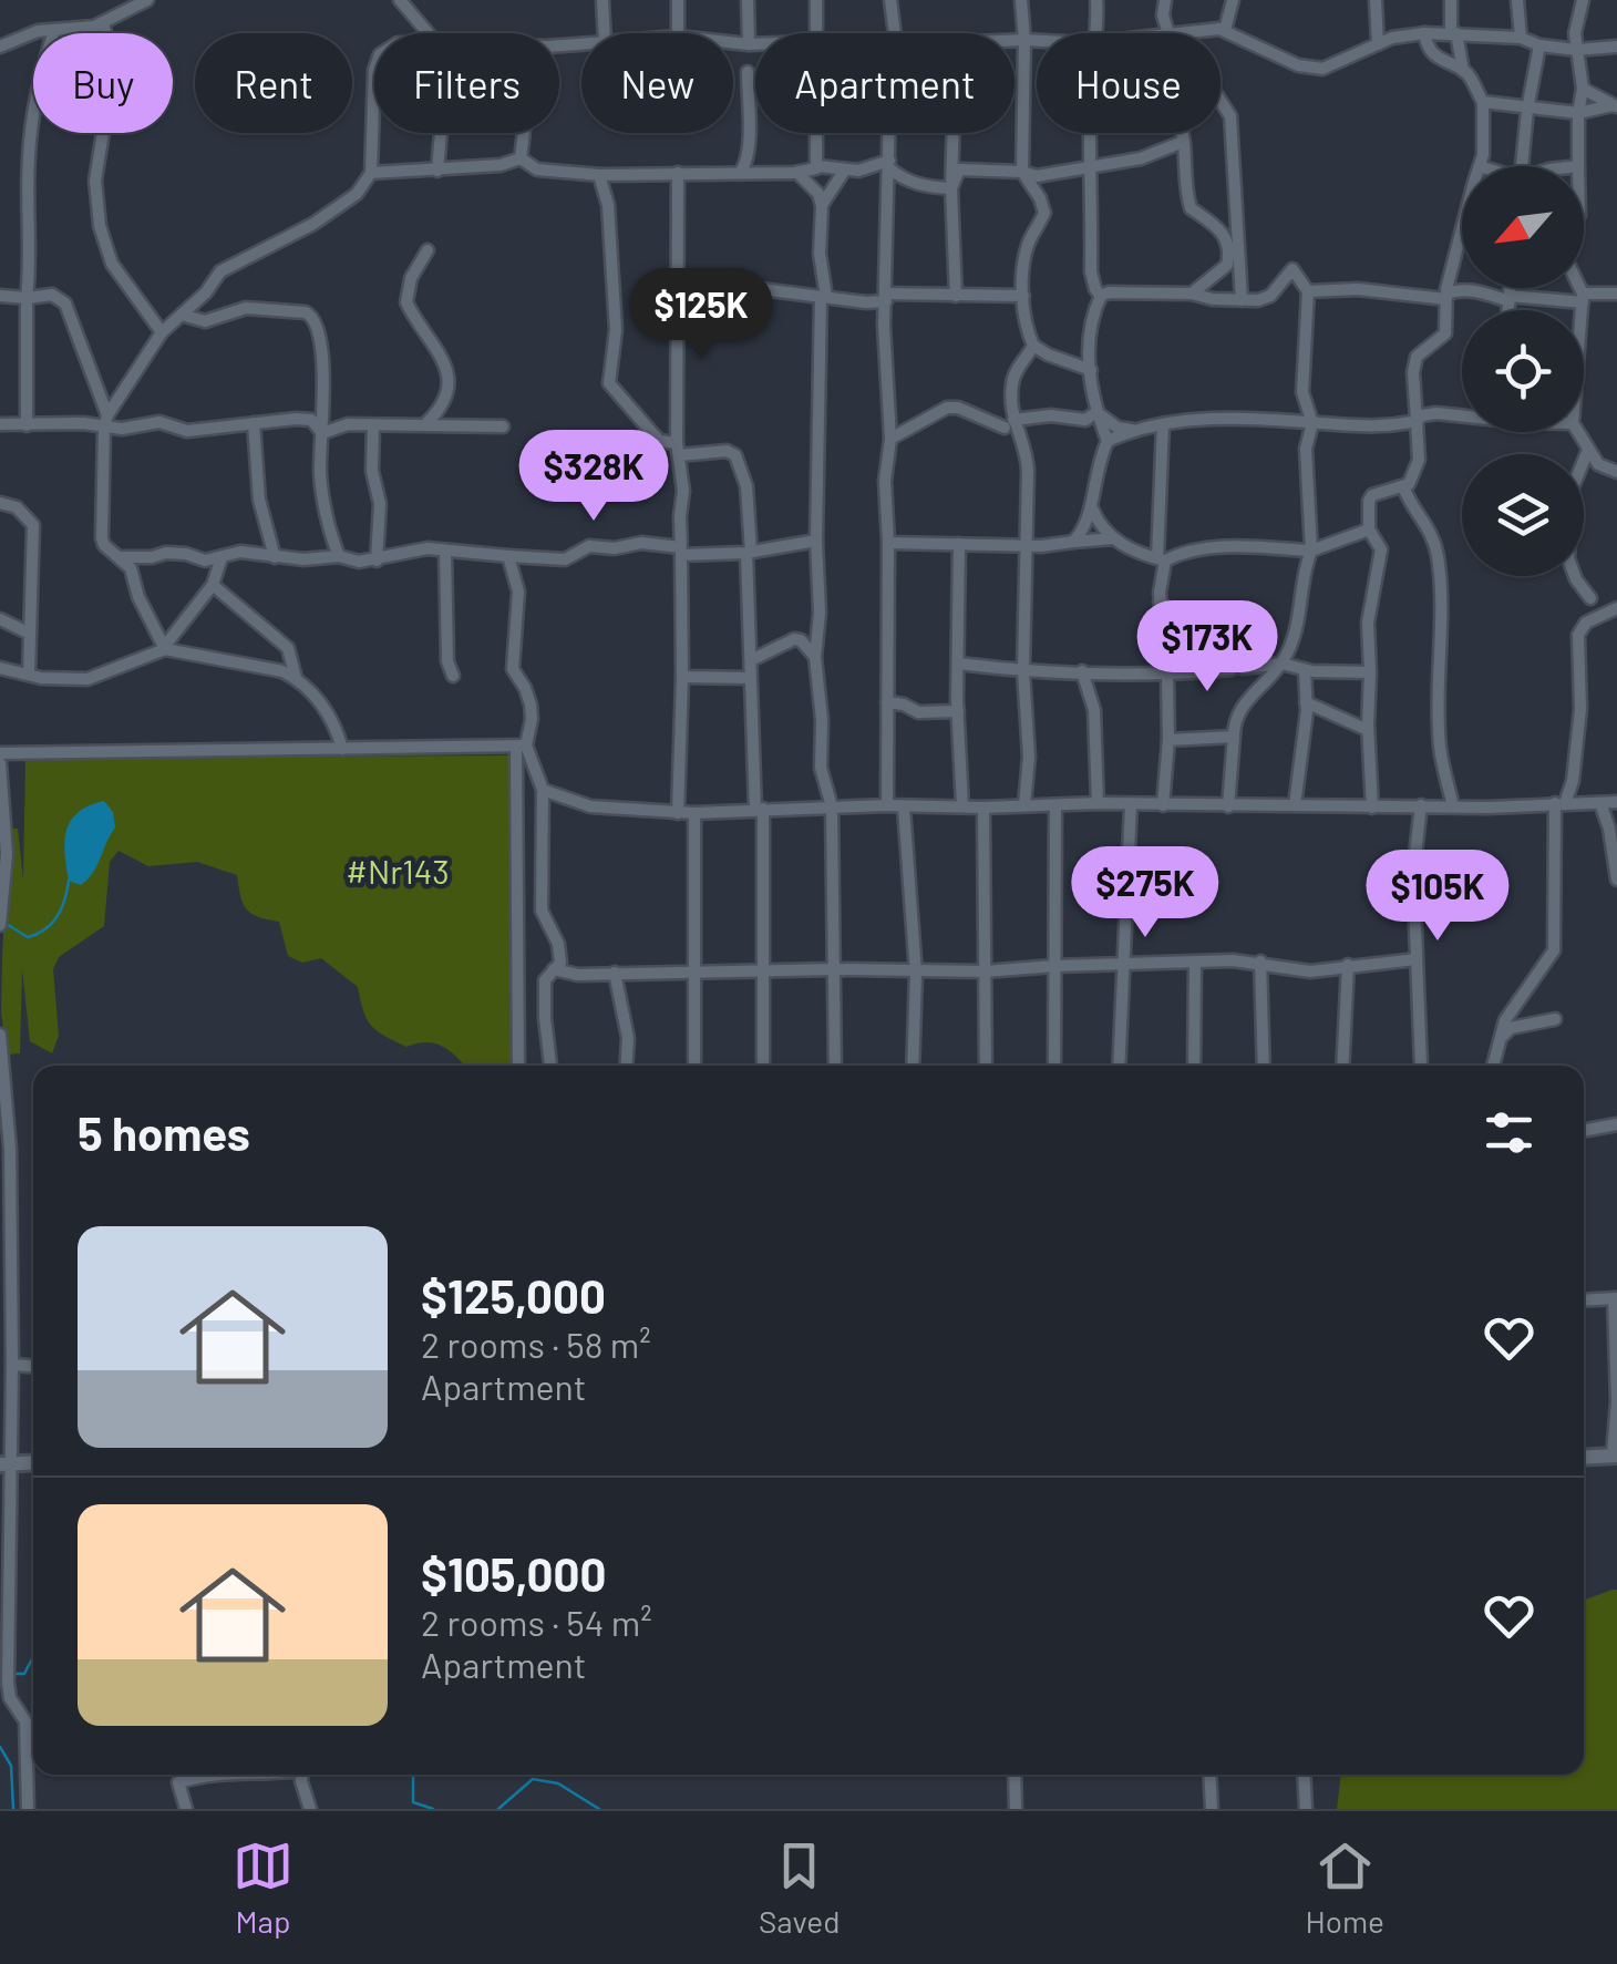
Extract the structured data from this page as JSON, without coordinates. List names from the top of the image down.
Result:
{
  "parks": ["#Nr143"],
  "north": "bottom left",
  "page": {
    "chip": [
      "Buy",
      "Rent",
      "Filters",
      "New",
      "Apartment",
      "House"
    ],
    "price": [
      "$125K",
      "$328K",
      "$173K",
      "$275K",
      "$105K"
    ],
    "heading": "5 homes",
    "list": [
      {
        "name": "$125,000",
        "note": "2 rooms · 58 m² · Apartment"
      },
      {
        "name": "$105,000",
        "note": "2 rooms · 54 m² · Apartment"
      }
    ],
    "tabs": ["Map", "Saved", "Home"]
  }
}
